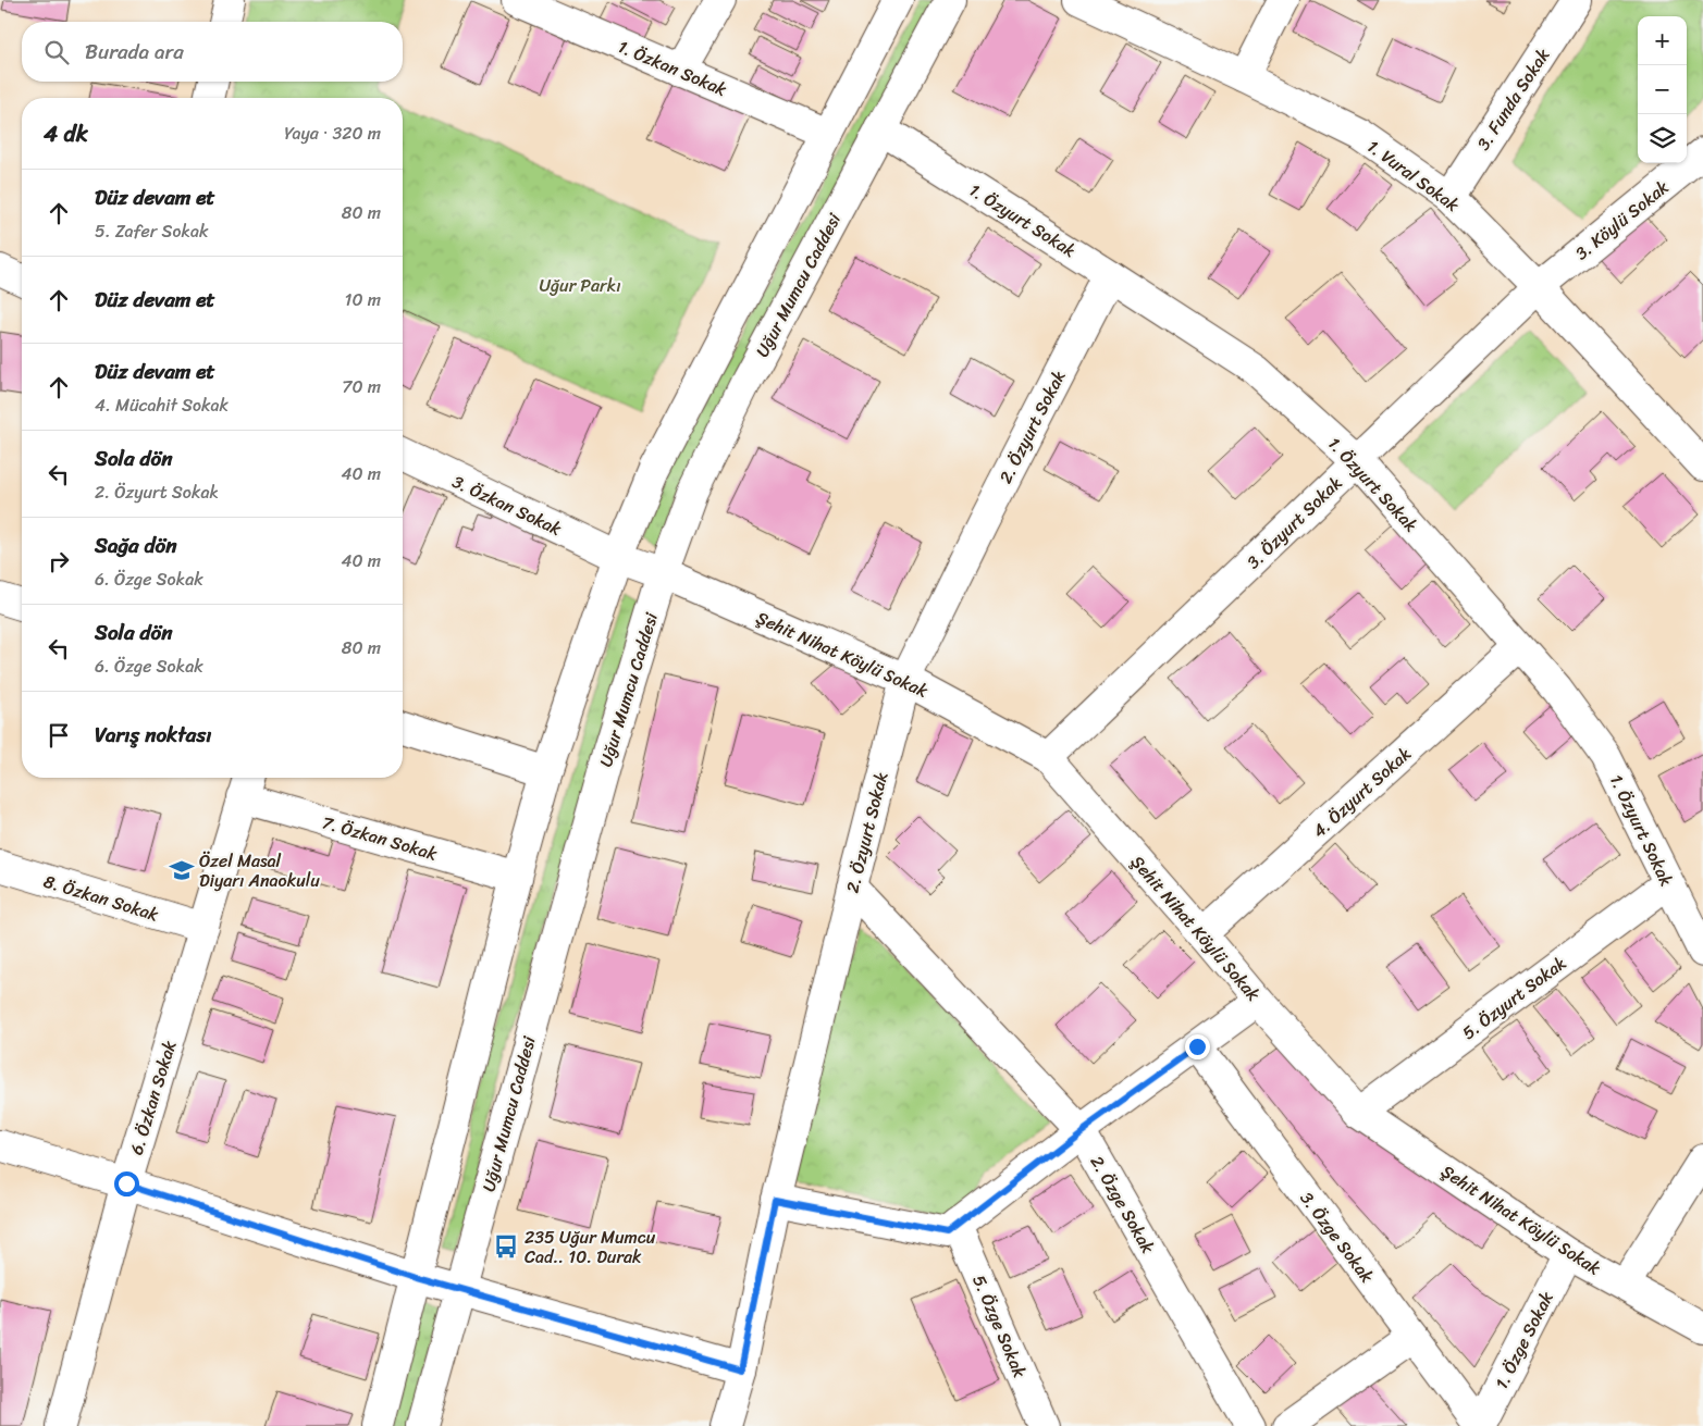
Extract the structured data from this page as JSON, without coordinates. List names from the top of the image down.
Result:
{
  "streets": {
    "street": [
      "1. Özkan Sokak",
      "3. Funda Sokak",
      "1. Vural Sokak",
      "1. Özyurt Sokak",
      "3. Köylü Sokak",
      "Uğur Mumcu Caddesi",
      "2. Özyurt Sokak",
      "3. Özkan Sokak",
      "3. Özyurt Sokak",
      "Şehit Nihat Köylü Sokak",
      "4. Özyurt Sokak",
      "7. Özkan Sokak",
      "8. Özkan Sokak",
      "5. Özyurt Sokak",
      "6. Özkan Sokak",
      "2. Özge Sokak",
      "3. Özge Sokak",
      "5. Özge Sokak",
      "1. Özge Sokak"
    ]
  },
  "crossings": [
    ["3. Funda Sokak", "1. Vural Sokak"],
    ["1. Vural Sokak", "3. Köylü Sokak"],
    ["1. Vural Sokak", "3. Özyurt Sokak"],
    ["1. Özyurt Sokak", "Uğur Mumcu Caddesi"],
    ["1. Özyurt Sokak", "2. Özyurt Sokak"],
    ["1. Özyurt Sokak", "3. Özyurt Sokak"],
    ["1. Özyurt Sokak", "4. Özyurt Sokak"],
    ["1. Özyurt Sokak", "5. Özyurt Sokak"],
    ["3. Köylü Sokak", "3. Özyurt Sokak"],
    ["Uğur Mumcu Caddesi", "3. Özkan Sokak"],
    ["Uğur Mumcu Caddesi", "Şehit Nihat Köylü Sokak"],
    ["2. Özyurt Sokak", "Şehit Nihat Köylü Sokak"],
    ["2. Özyurt Sokak", "2. Özge Sokak"],
    ["3. Özkan Sokak", "Şehit Nihat Köylü Sokak"],
    ["3. Özyurt Sokak", "Şehit Nihat Köylü Sokak"],
    ["Şehit Nihat Köylü Sokak", "4. Özyurt Sokak"],
    ["Şehit Nihat Köylü Sokak", "5. Özyurt Sokak"],
    ["Şehit Nihat Köylü Sokak", "1. Özge Sokak"],
    ["7. Özkan Sokak", "6. Özkan Sokak"],
    ["8. Özkan Sokak", "6. Özkan Sokak"],
    ["3. Özge Sokak", "1. Özge Sokak"]
  ],
  "parks": ["Uğur Parkı"],
  "places": {
    "school or university": ["Özel Masal Diyarı Anaokulu"],
    "bus stop": ["235 Uğur Mumcu Cad.. 10. Durak"]
  },
  "page": {
    "map_buttons": ["+", "−"],
    "search": "Burada ara",
    "heading": ["4 dk", "Yaya · 320 m"],
    "list": [
      ["Düz devam et", "5. Zafer Sokak", "80 m"],
      ["Düz devam et", "10 m"],
      ["Düz devam et", "4. Mücahit Sokak", "70 m"],
      ["Sola dön", "2. Özyurt Sokak", "40 m"],
      ["Sağa dön", "6. Özge Sokak", "40 m"],
      ["Sola dön", "6. Özge Sokak", "80 m"],
      "Varış noktası"
    ]
  }
}
